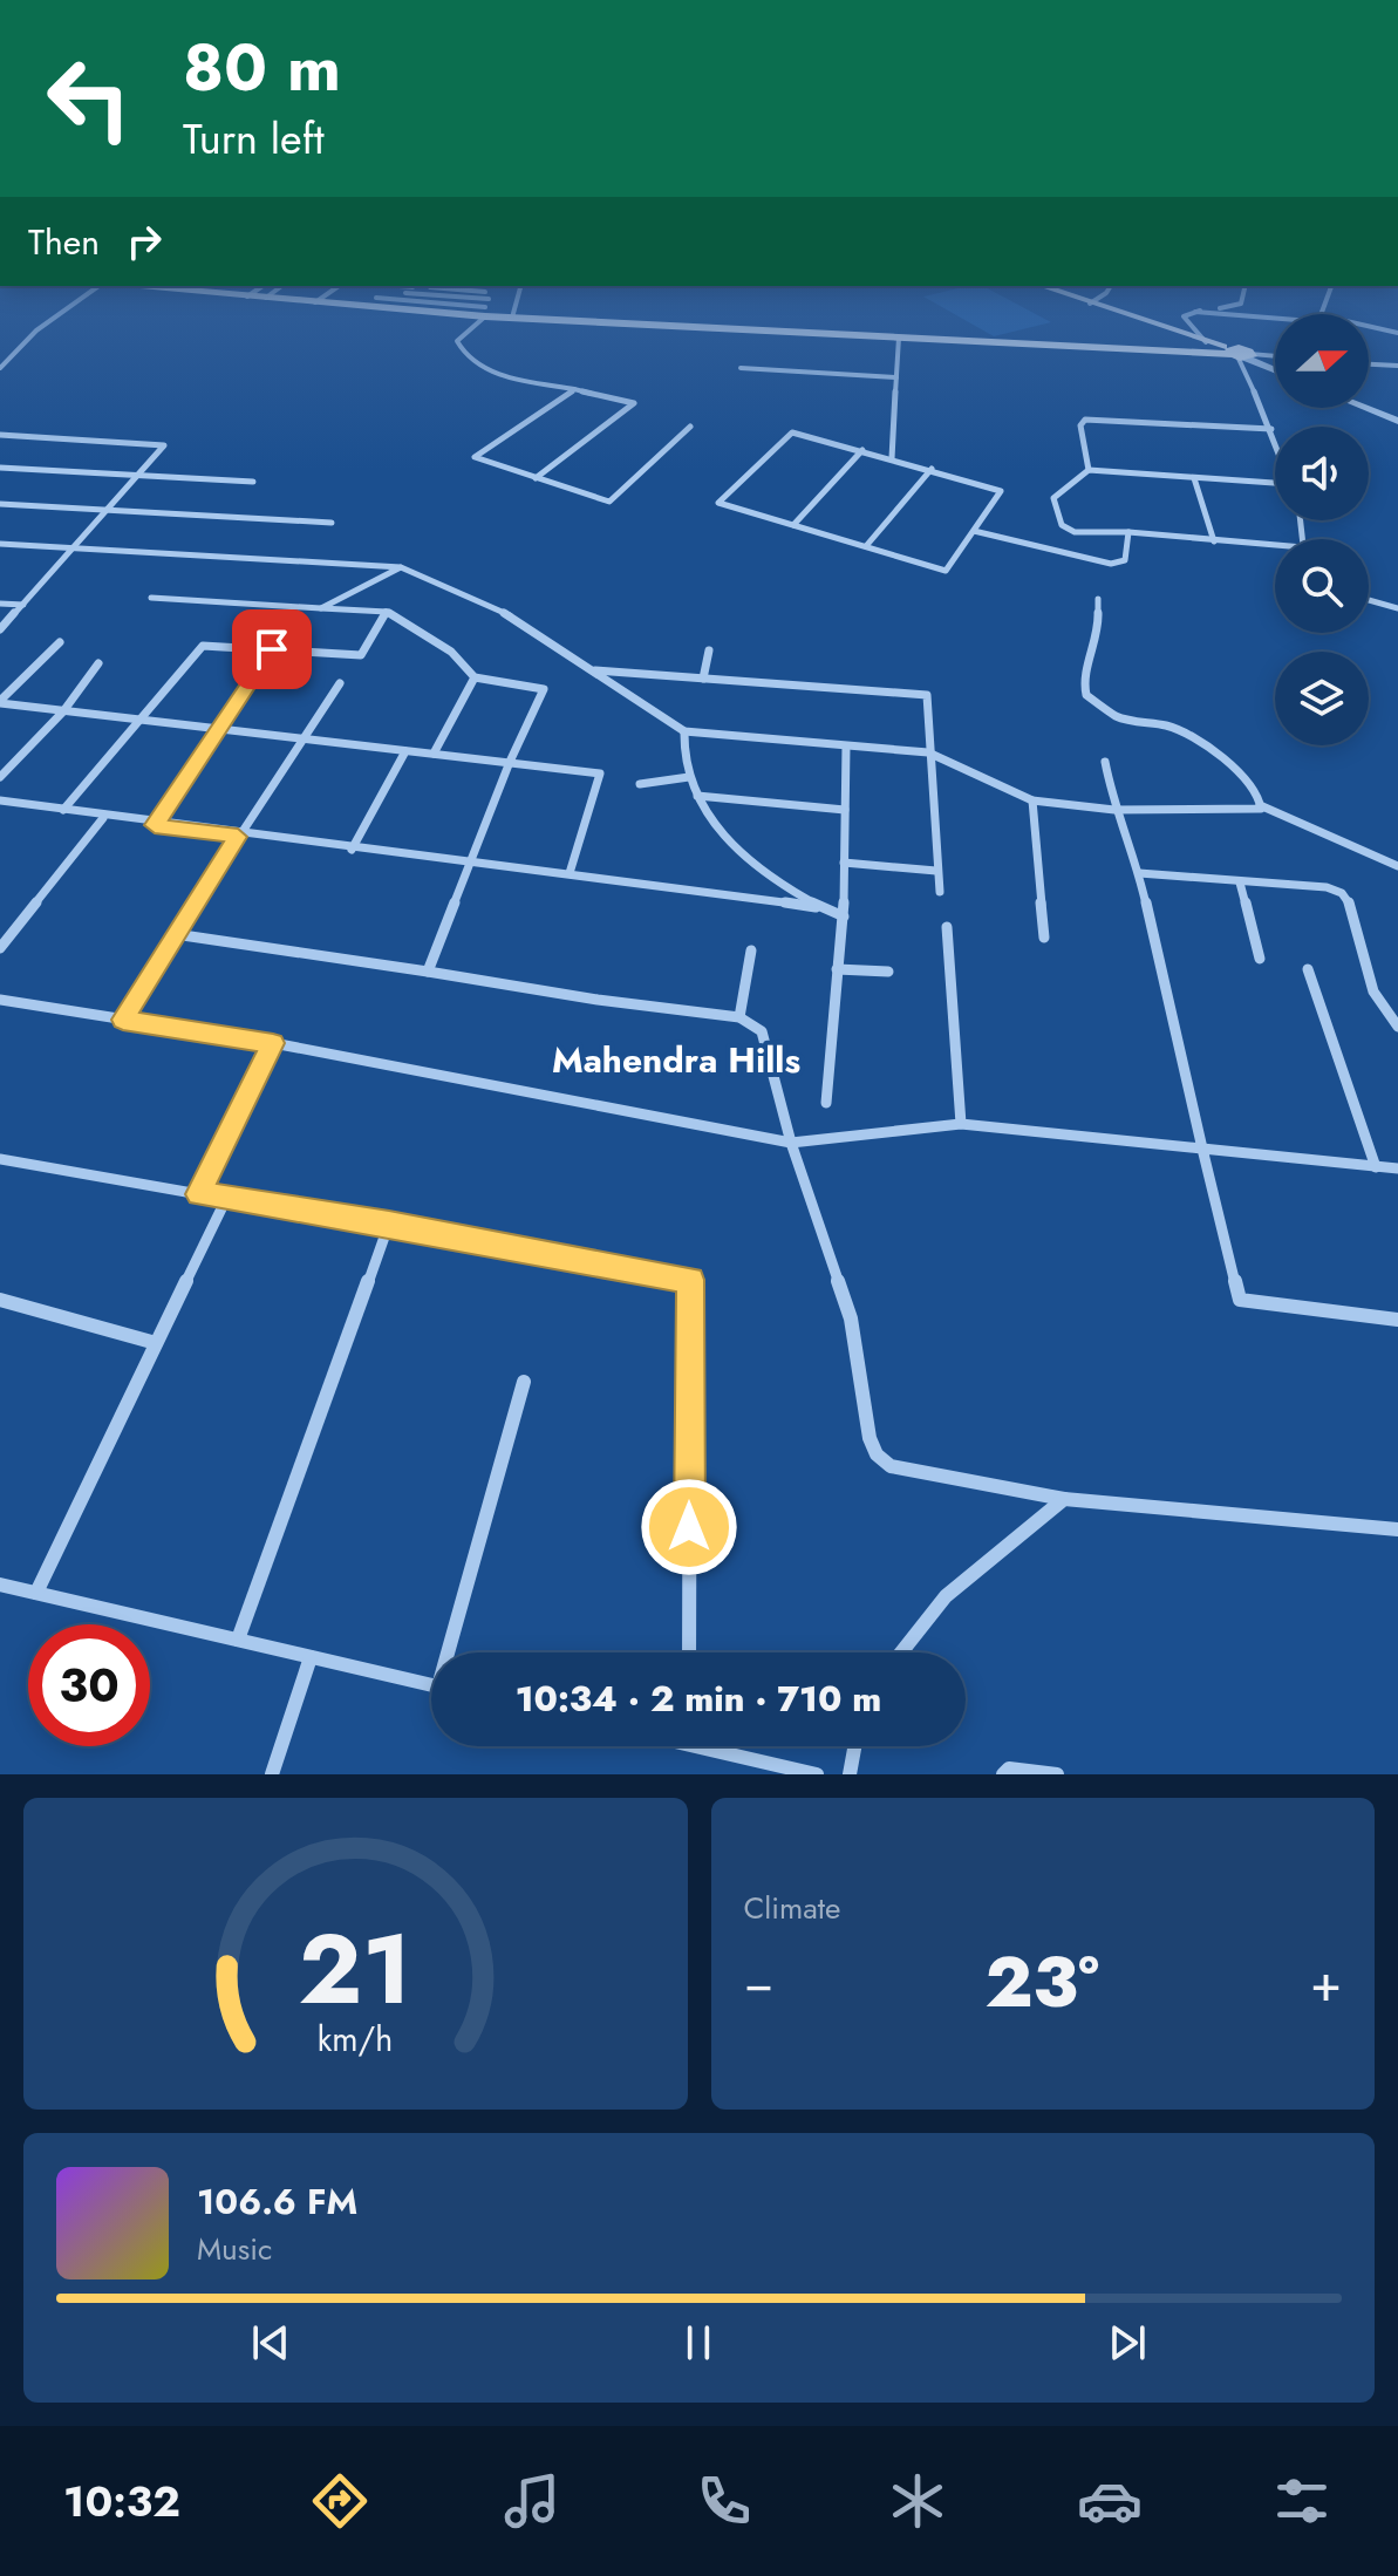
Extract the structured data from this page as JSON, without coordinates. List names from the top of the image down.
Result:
{
  "districts": ["Mahendra Hills"],
  "north": "right",
  "page": {
    "turn": ["80 m", "Turn left"],
    "then": "Then",
    "limit": "30",
    "trip": "10:34 · 2 min · 710 m",
    "tile": "Climate",
    "heat": ["−", "23°", "+"],
    "song": ["106.6 FM", "Music"],
    "tabs": "10:32",
    "gauge": ["21", "km/h"]
  }
}
